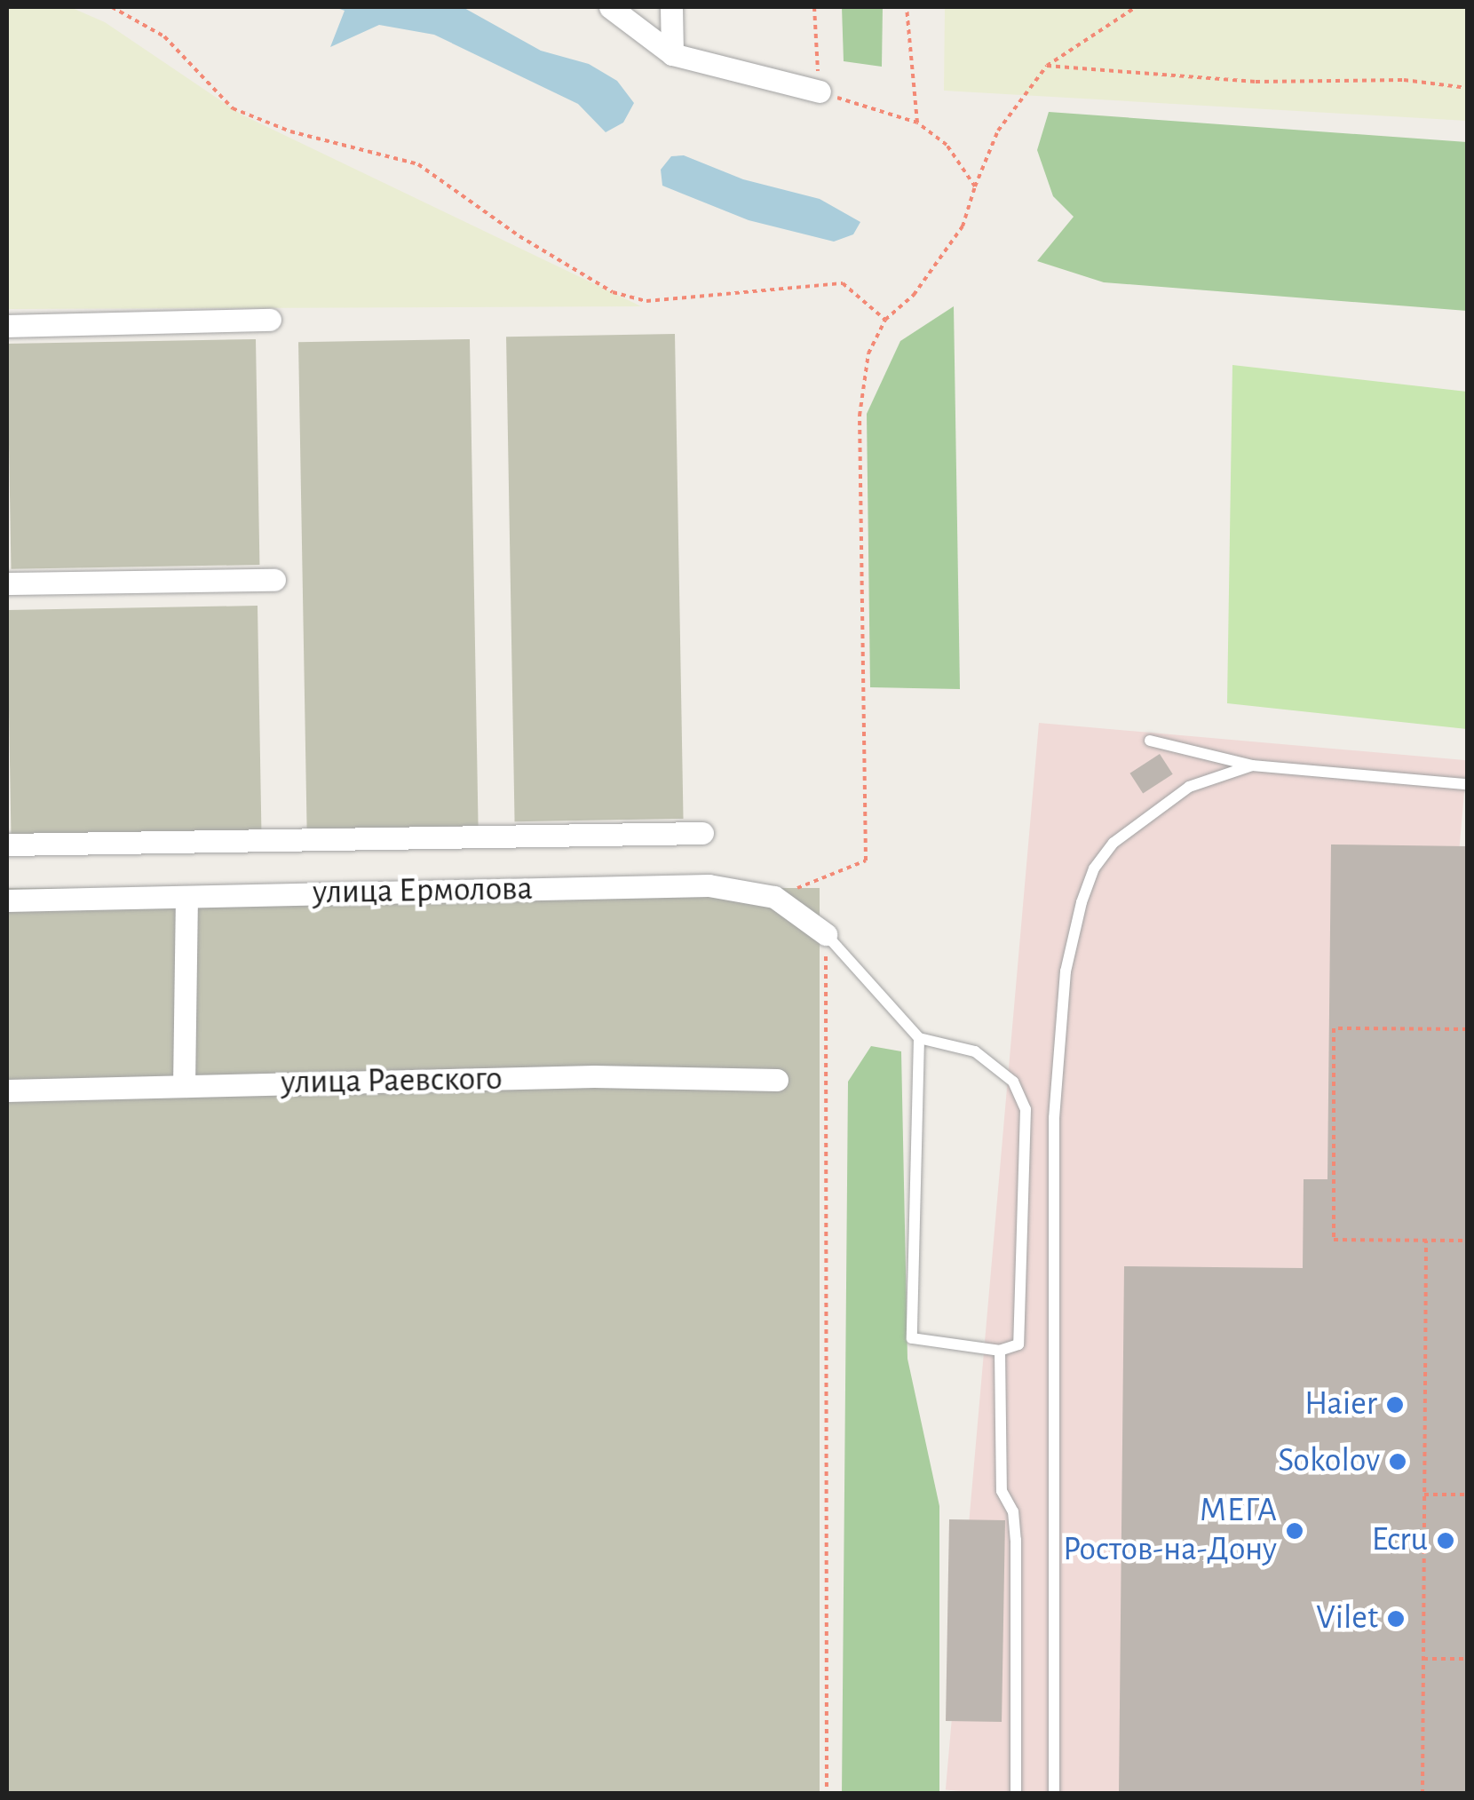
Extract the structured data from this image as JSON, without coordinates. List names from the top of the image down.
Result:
{
  "streets": {
    "street": ["улица Ермолова", "улица Раевского"]
  },
  "places": [
    "Haier",
    "Sokolov",
    "МЕГА Ростов-на-Дону",
    "Ecru",
    "Vilet"
  ]
}
